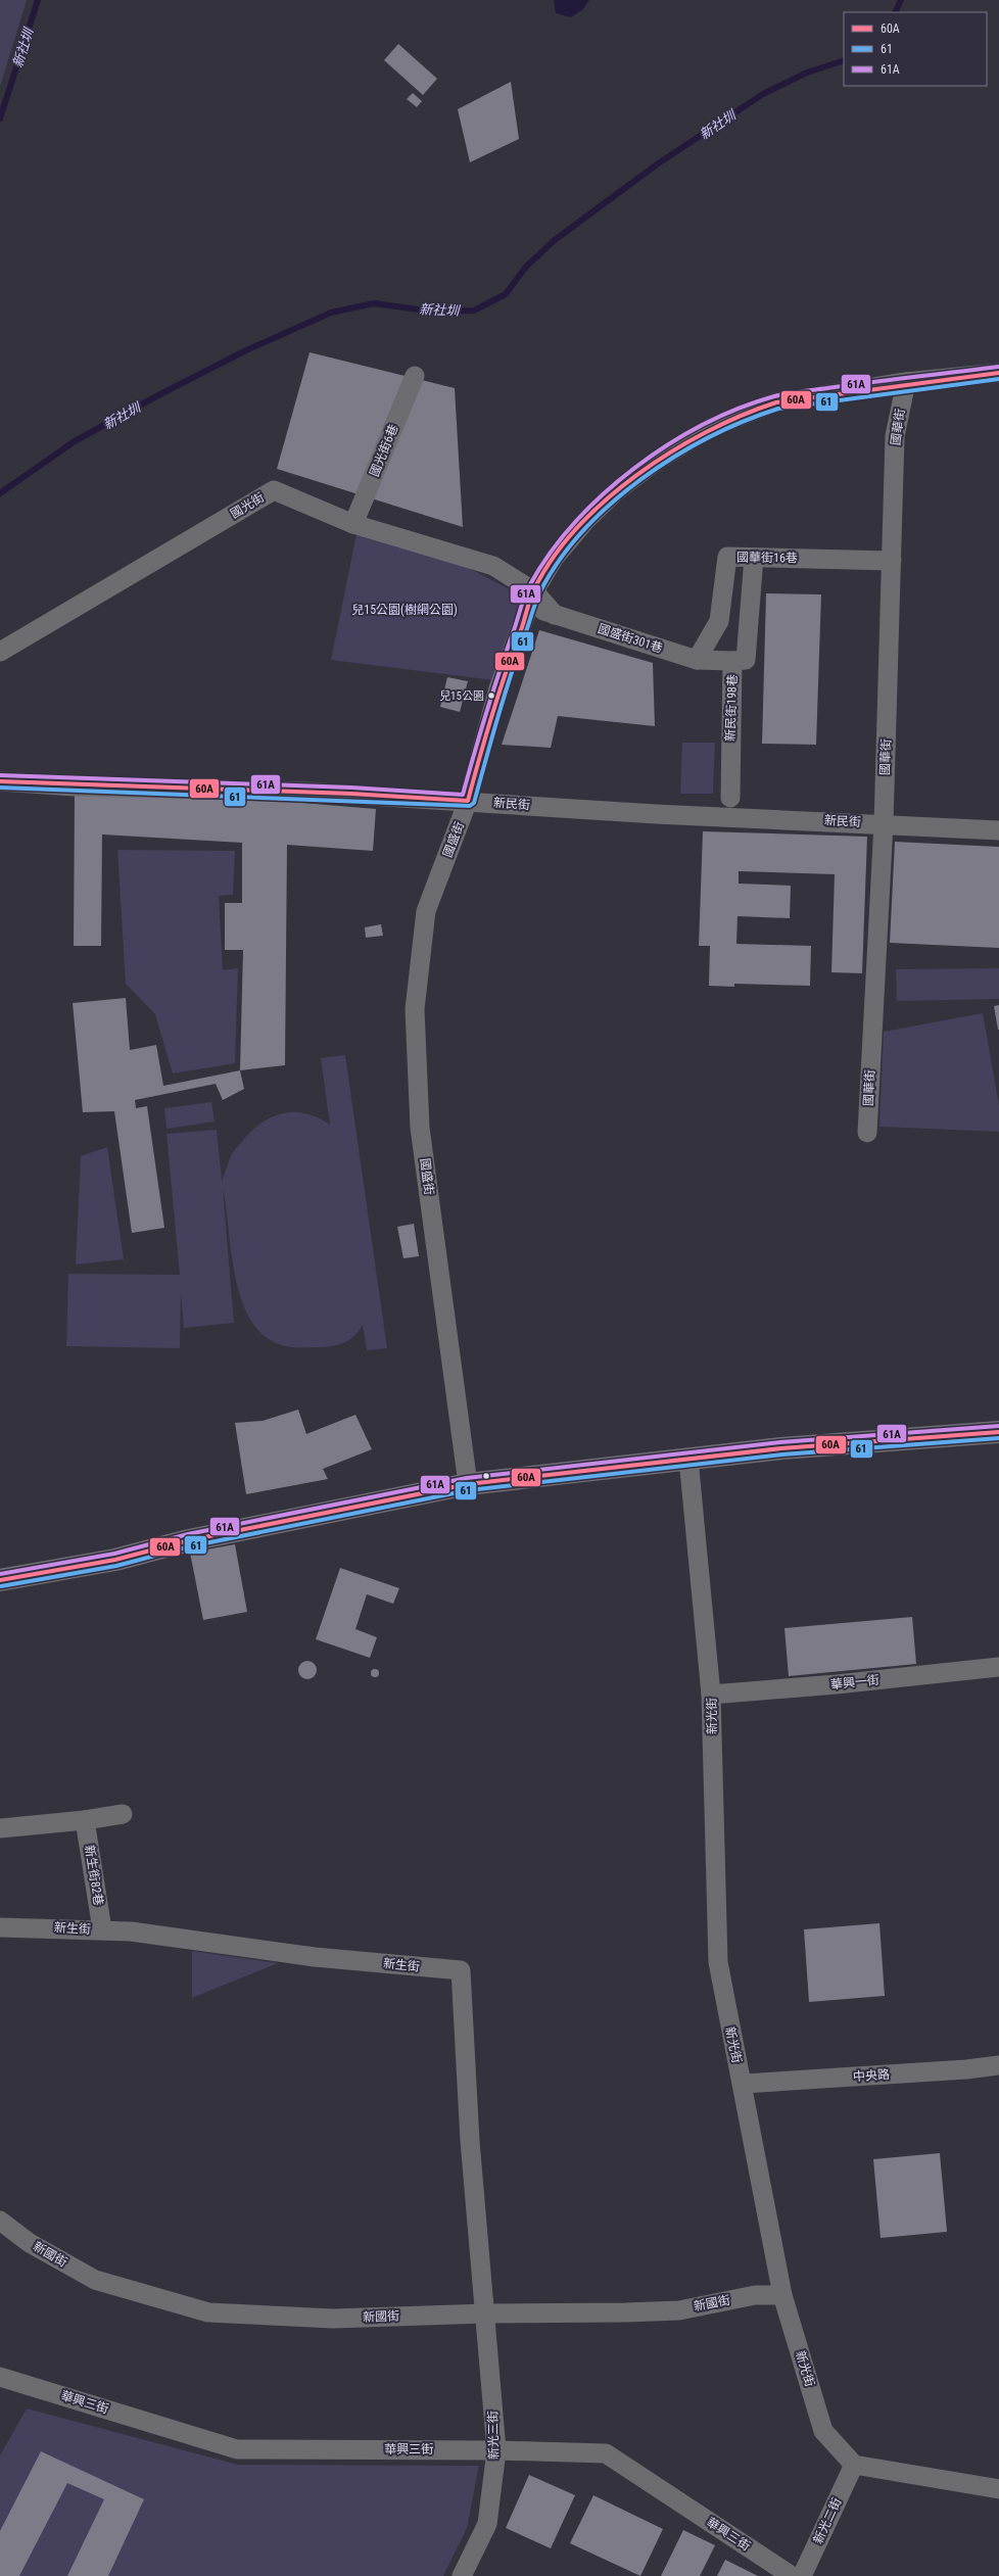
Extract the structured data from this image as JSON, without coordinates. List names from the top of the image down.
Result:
{
  "streets": {
    "street": [
      "國華街",
      "國光街6巷",
      "國光街",
      "國華街16巷",
      "國盛街301巷",
      "新民街198巷",
      "新民街",
      "國盛街",
      "華興一街",
      "新光街",
      "新生街82巷",
      "新生街",
      "中央路",
      "新國街",
      "華興三街",
      "新光三街",
      "新光二街"
    ]
  },
  "crossings": [
    ["國華街", "國華街16巷"],
    ["國華街", "新民街"],
    ["國華街", "國盛街"],
    ["國光街6巷", "國光街"],
    ["國光街", "國盛街301巷"],
    ["國光街", "國盛街"],
    ["國華街16巷", "國盛街301巷"],
    ["國華街16巷", "新民街198巷"],
    ["國盛街301巷", "新民街198巷"],
    ["新民街", "國盛街"],
    ["華興一街", "新光街"],
    ["新光街", "中央路"],
    ["新光街", "新國街"],
    ["新光街", "新光二街"],
    ["新生街82巷", "新生街"],
    ["新生街", "新國街"],
    ["新生街", "新光三街"],
    ["新國街", "新光三街"],
    ["華興三街", "新光三街"]
  ],
  "water": ["新社圳"],
  "parks": ["兒15公園(樹網公園)"],
  "places": ["兒15公園"],
  "lines": ["transit line 61A", "transit line 60A", "transit line 61"],
  "legend": ["60A", "61", "61A"]
}
